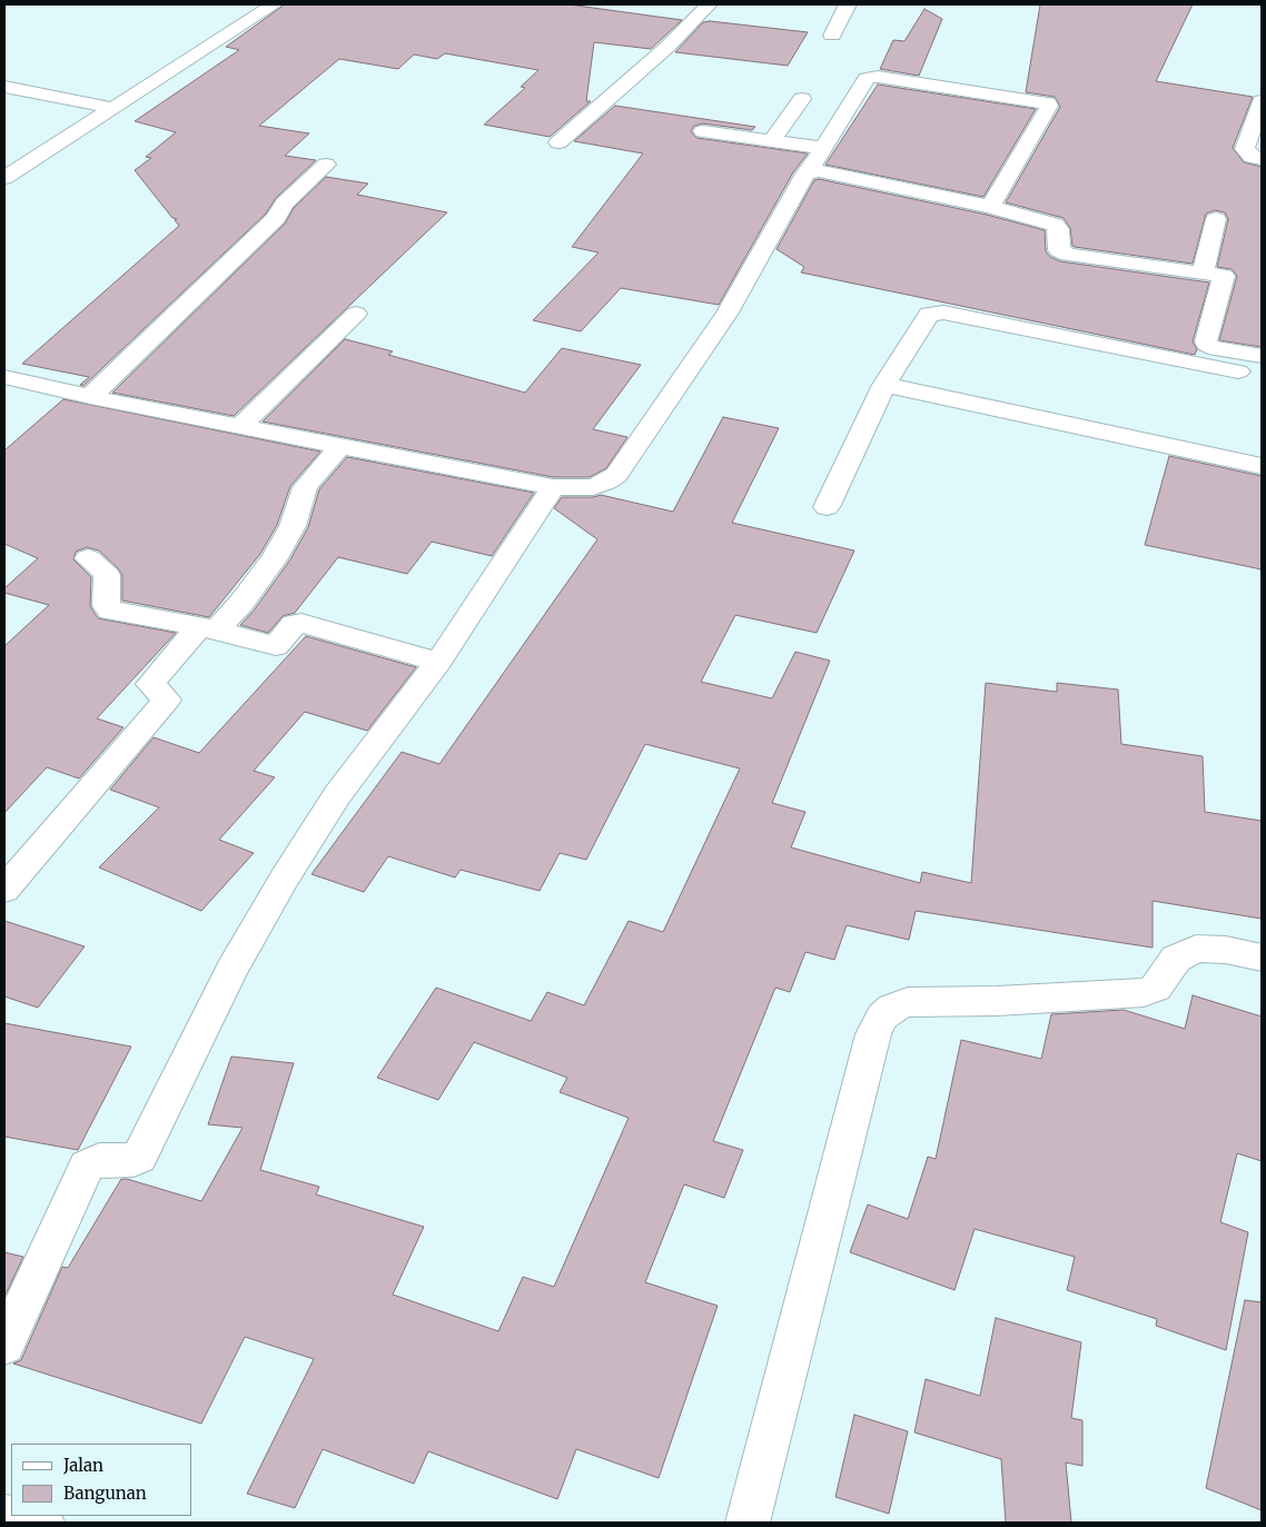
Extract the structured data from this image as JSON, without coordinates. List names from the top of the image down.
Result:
{
  "legend": ["Jalan", "Bangunan"]
}
